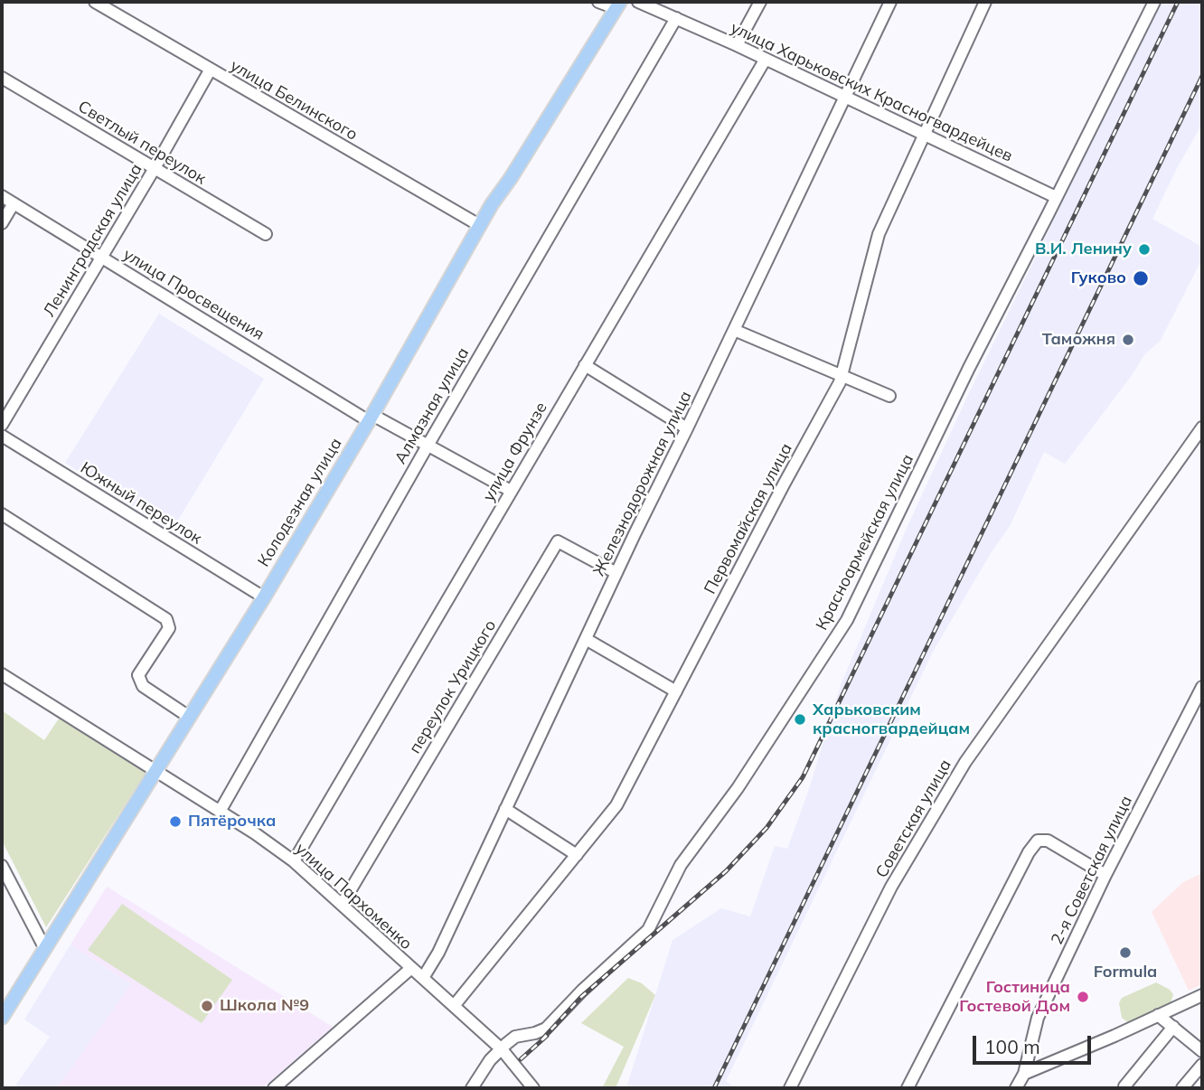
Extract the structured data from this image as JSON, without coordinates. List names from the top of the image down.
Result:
{
  "streets": {
    "main road": ["Колодезная улица"],
    "street": [
      "улица Харьковских Красногвардейцев",
      "улица Белинского",
      "Светлый переулок",
      "Ленинградская улица",
      "улица Просвещения",
      "Алмазная улица",
      "улица Фрунзе",
      "Железнодорожная улица",
      "Южный переулок",
      "Первомайская улица",
      "Красноармейская улица",
      "переулок Урицкого",
      "Советская улица",
      "2-я Советская улица",
      "улица Пархоменко"
    ]
  },
  "crossings": [
    ["улица Харьковских Красногвардейцев", "Алмазная улица"],
    ["улица Харьковских Красногвардейцев", "улица Фрунзе"],
    ["улица Харьковских Красногвардейцев", "Железнодорожная улица"],
    ["улица Харьковских Красногвардейцев", "Первомайская улица"],
    ["улица Харьковских Красногвардейцев", "Красноармейская улица"],
    ["улица Белинского", "Ленинградская улица"],
    ["улица Белинского", "Колодезная улица"],
    ["Светлый переулок", "Ленинградская улица"],
    ["Ленинградская улица", "улица Просвещения"],
    ["улица Просвещения", "Алмазная улица"],
    ["улица Просвещения", "улица Фрунзе"],
    ["улица Просвещения", "Колодезная улица"],
    ["Алмазная улица", "улица Пархоменко"],
    ["улица Фрунзе", "улица Пархоменко"],
    ["Железнодорожная улица", "переулок Урицкого"],
    ["Железнодорожная улица", "улица Пархоменко"],
    ["Колодезная улица", "Южный переулок"],
    ["Колодезная улица", "улица Пархоменко"],
    ["Первомайская улица", "улица Пархоменко"],
    ["Красноармейская улица", "улица Пархоменко"],
    ["переулок Урицкого", "улица Пархоменко"]
  ],
  "places": [
    "В.И. Ленину",
    "Гуково",
    "Таможня",
    "Харьковским красногвардейцам",
    "Пятёрочка",
    "Formula",
    "Гостиница Гостевой Дом",
    "Школа №9"
  ],
  "scale_bar": "100 m"
}
